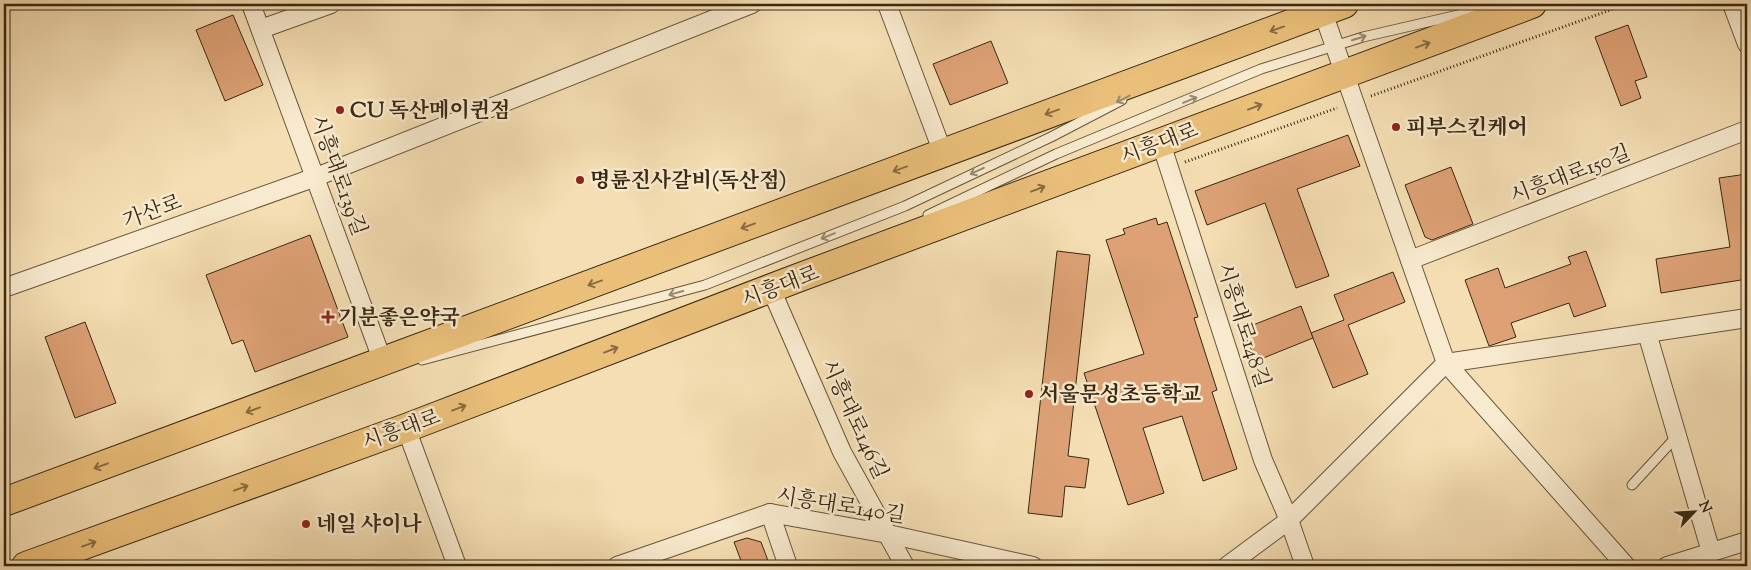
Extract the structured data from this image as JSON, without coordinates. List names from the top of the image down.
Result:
{
  "streets": {
    "main road": ["시흥대로"],
    "street": [
      "시흥대로150길",
      "시흥대로139길",
      "가산로",
      "시흥대로148길",
      "시흥대로146길",
      "시흥대로140길"
    ]
  },
  "crossings": [
    ["시흥대로", "시흥대로148길"],
    ["시흥대로", "시흥대로146길"],
    ["시흥대로139길", "가산로"],
    ["시흥대로146길", "시흥대로140길"]
  ],
  "places": {
    "other": [
      "CU 독산메이퀸점",
      "피부스킨케어",
      "명륜진사갈비(독산점)",
      "서울문성초등학교",
      "네일 샤이나"
    ],
    "health": ["기분좋은약국"]
  },
  "north": "top right"
}
